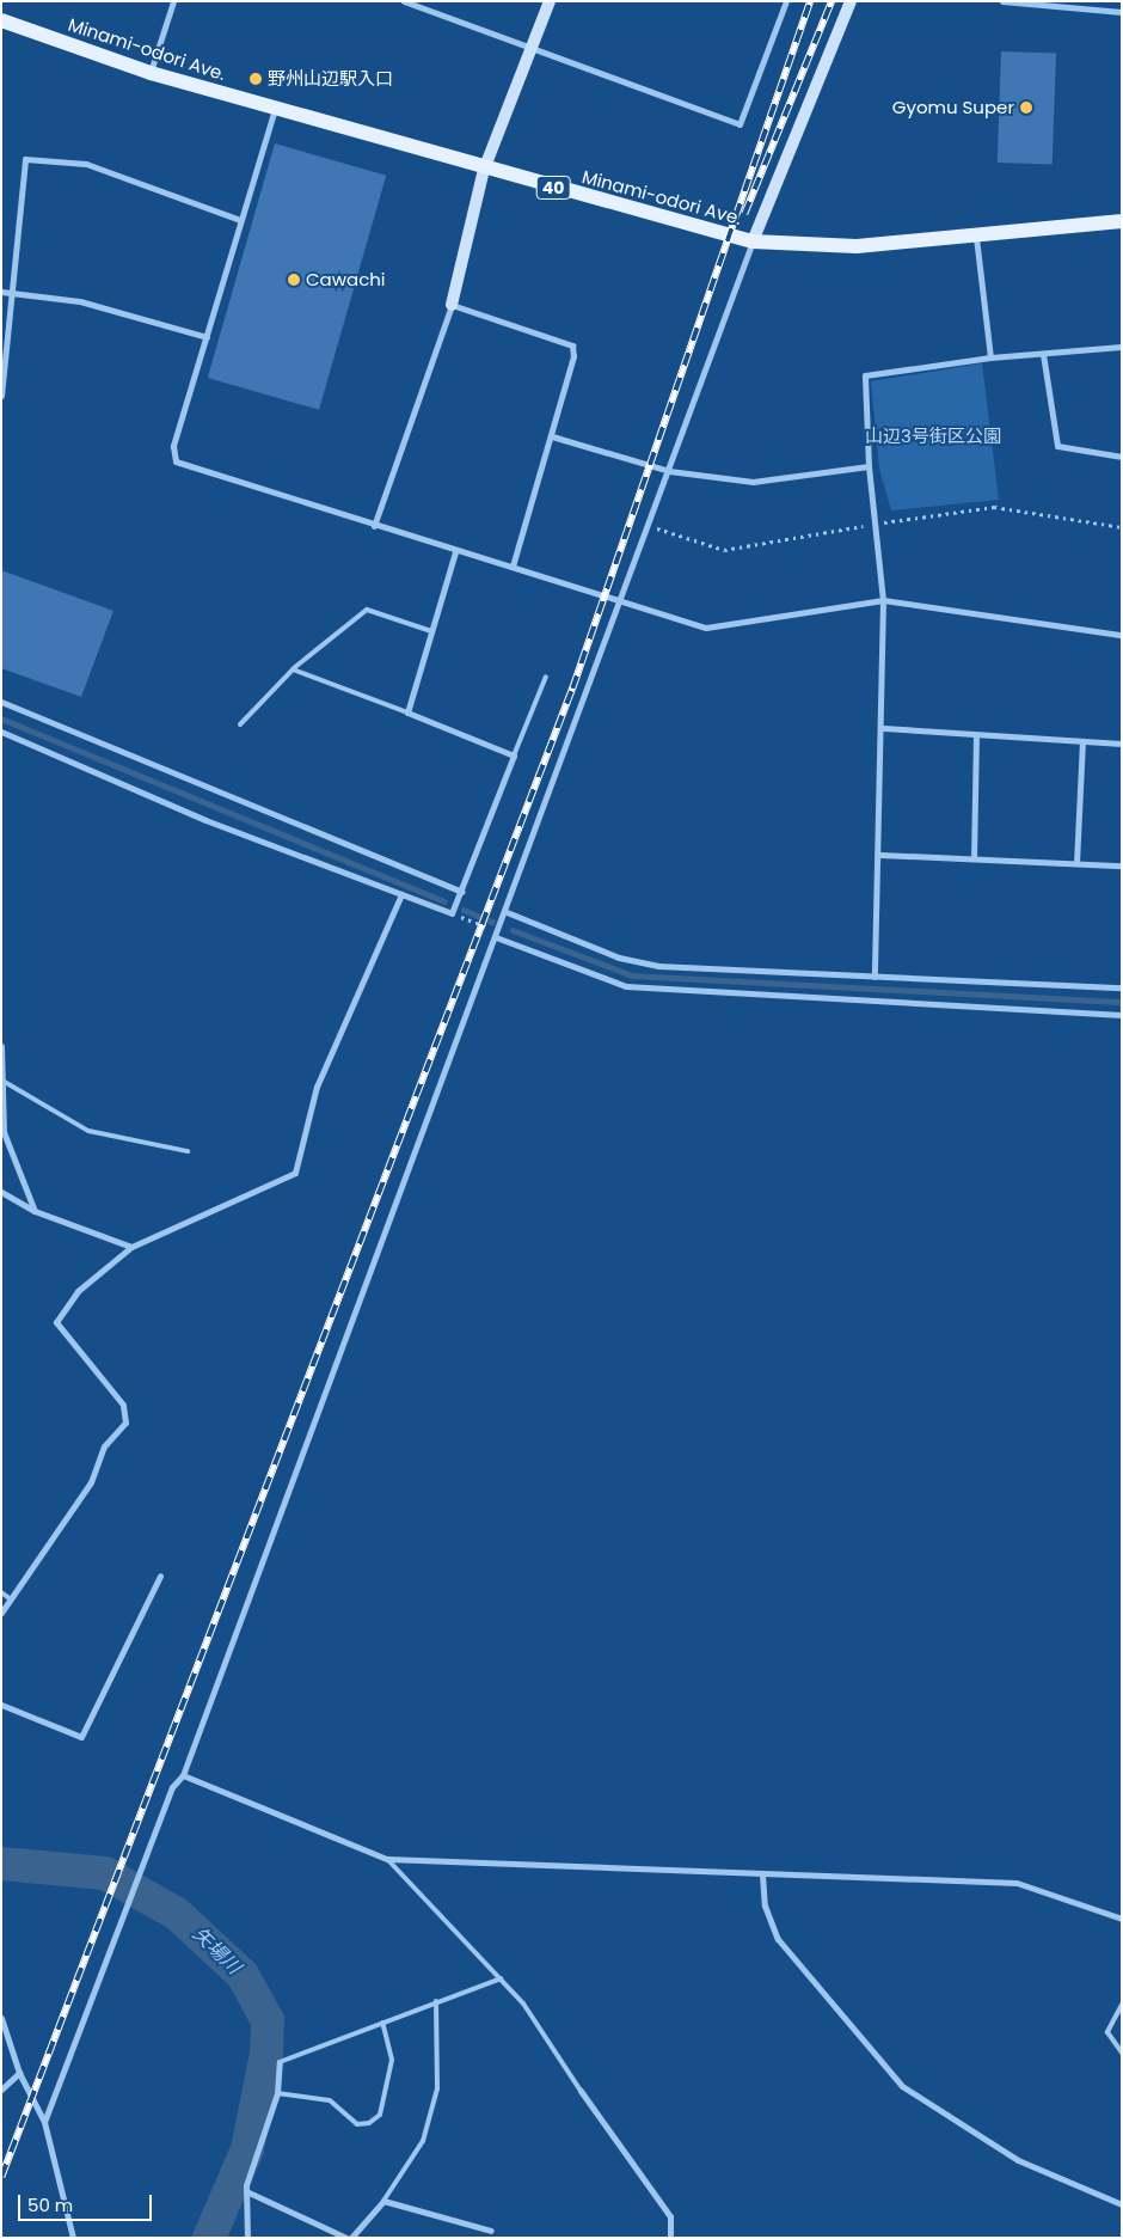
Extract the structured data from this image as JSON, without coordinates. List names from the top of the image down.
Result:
{
  "streets": {
    "main road": ["Minami-odori Ave.", "40"]
  },
  "water": ["矢場川"],
  "parks": ["山辺3号街区公園"],
  "places": ["野州山辺駅入口", "Gyomu Super", "Cawachi"],
  "scale_bar": "50 m"
}
